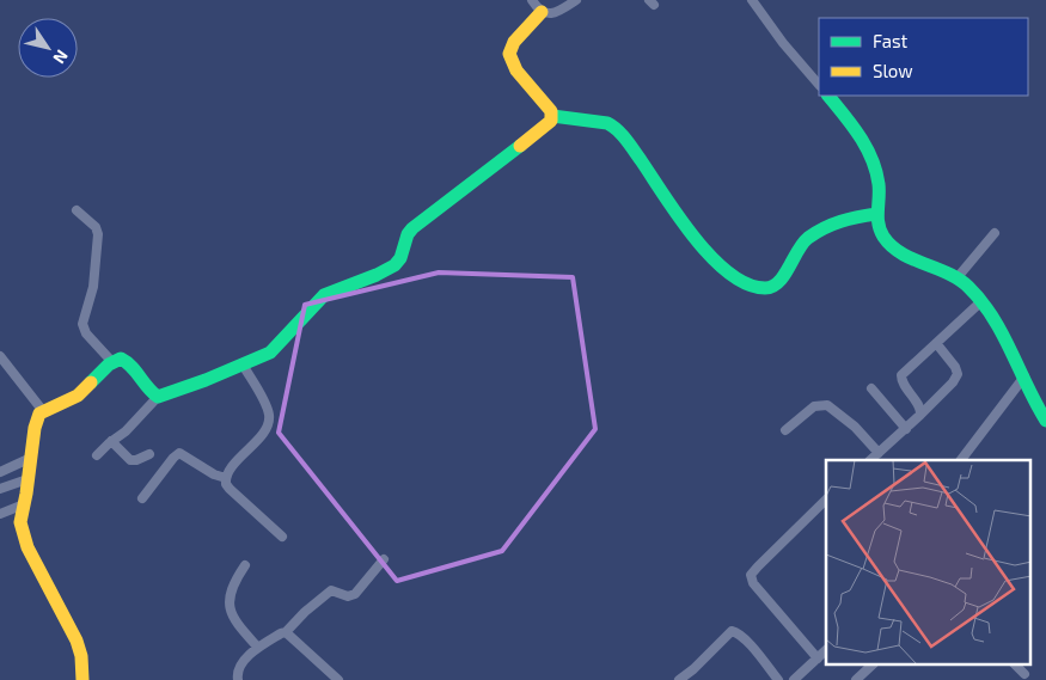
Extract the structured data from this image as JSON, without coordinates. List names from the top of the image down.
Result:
{
  "legend": ["Fast", "Slow"],
  "north": "bottom right"
}
